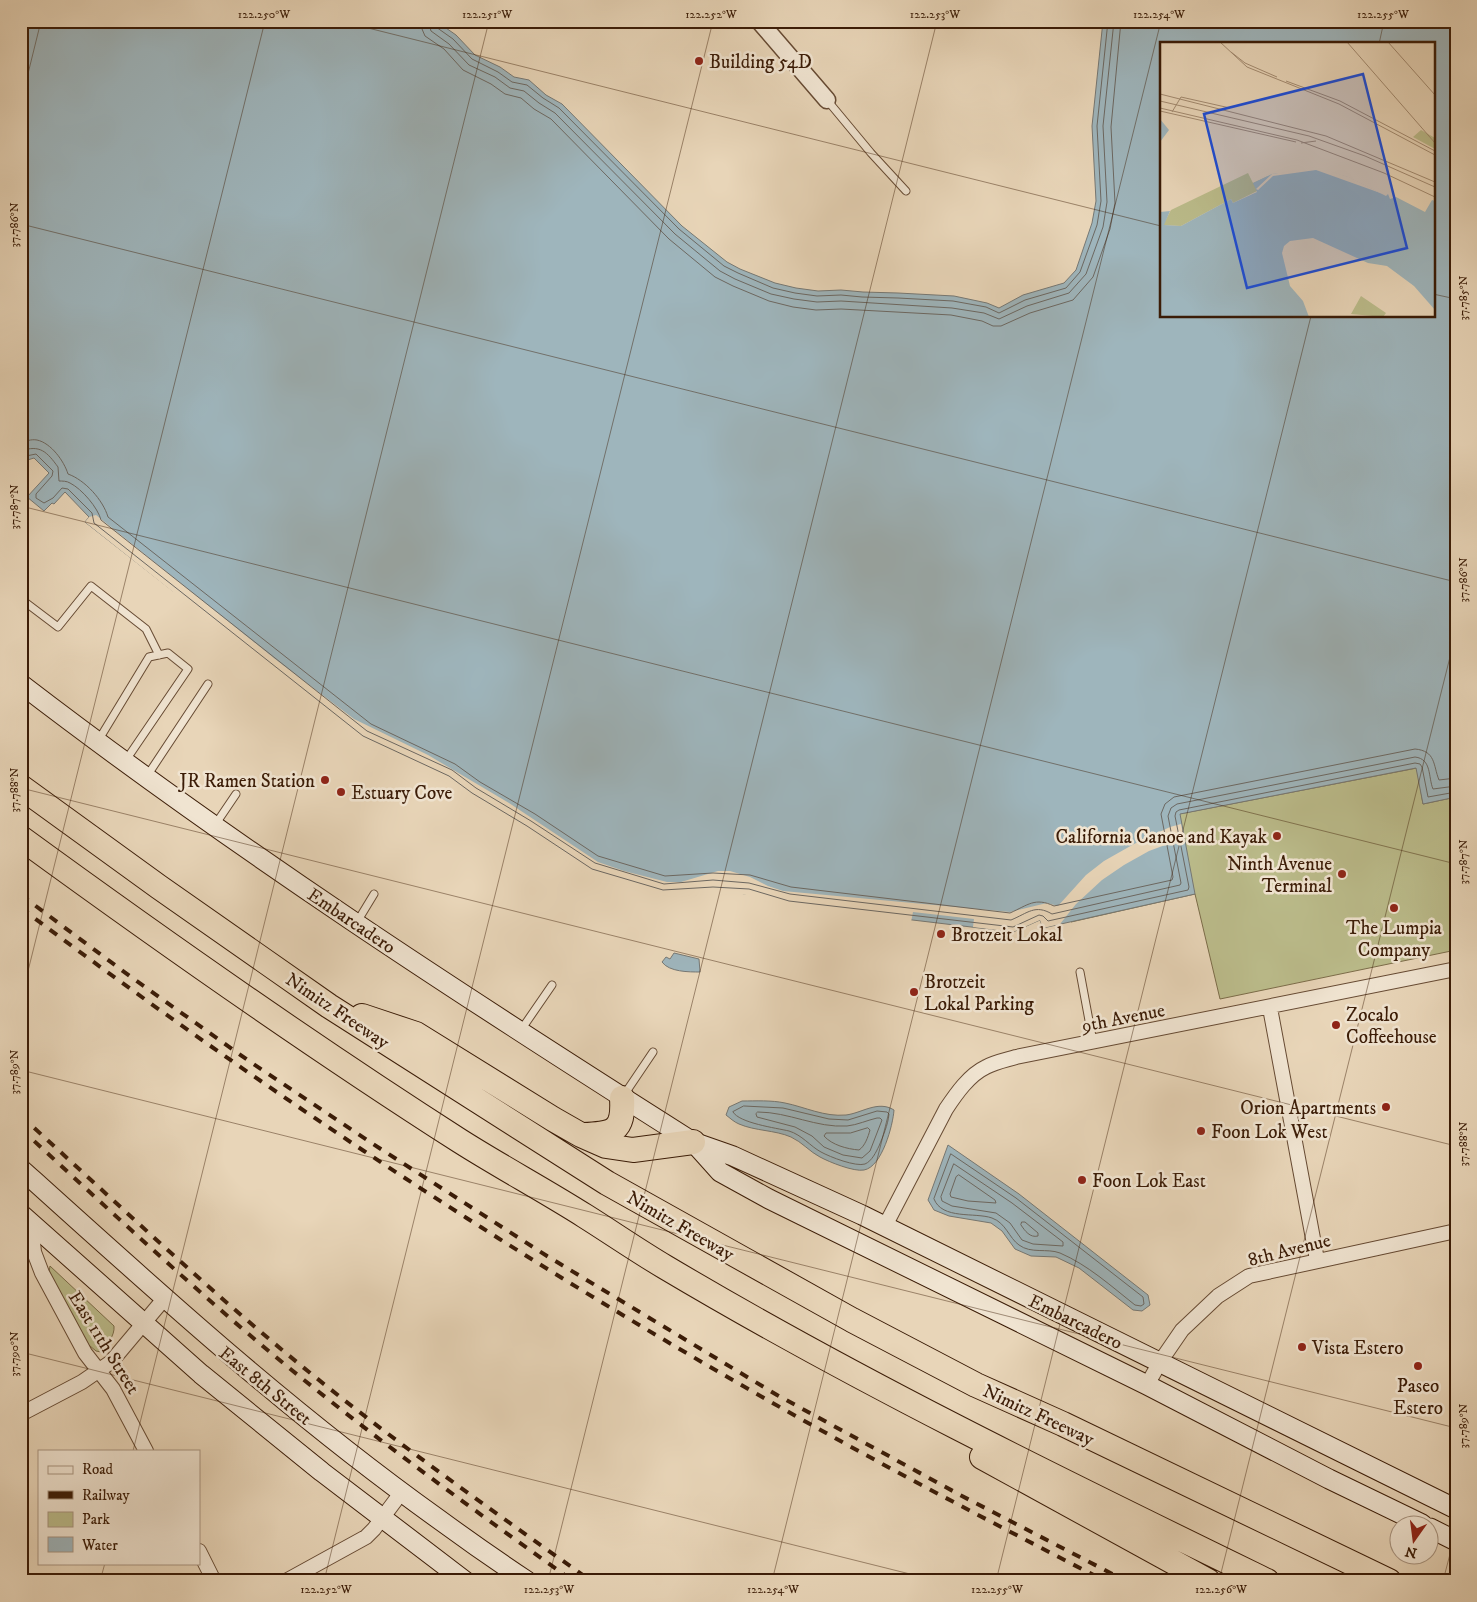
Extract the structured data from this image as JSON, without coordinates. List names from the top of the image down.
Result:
{
  "streets": {
    "highway": ["Nimitz Freeway"],
    "main road": ["Embarcadero", "East 8th Street"],
    "street": ["9th Avenue", "8th Avenue", "East 11th Street"]
  },
  "crossings": [
    ["Embarcadero", "9th Avenue"],
    ["Embarcadero", "8th Avenue"],
    ["East 11th Street", "East 8th Street"]
  ],
  "places": [
    "Building 54D",
    "JR Ramen Station",
    "Estuary Cove",
    "California Canoe and Kayak",
    "Ninth Avenue Terminal",
    "The Lumpia Company",
    "Brotzeit Lokal",
    "Brotzeit Lokal Parking",
    "Zocalo Coffeehouse",
    "Orion Apartments",
    "Foon Lok West",
    "Foon Lok East",
    "Vista Estero",
    "Paseo Estero"
  ],
  "legend": [
    "Road",
    "Railway",
    "Park",
    "Water"
  ],
  "north": "bottom",
  "coordinates": [
    "122.250°W",
    "122.251°W",
    "122.252°W",
    "122.253°W",
    "122.254°W",
    "122.255°W",
    "37.786°N",
    "37.785°N",
    "37.787°N",
    "37.788°N",
    "37.789°N",
    "37.790°N",
    "122.256°W"
  ]
}
